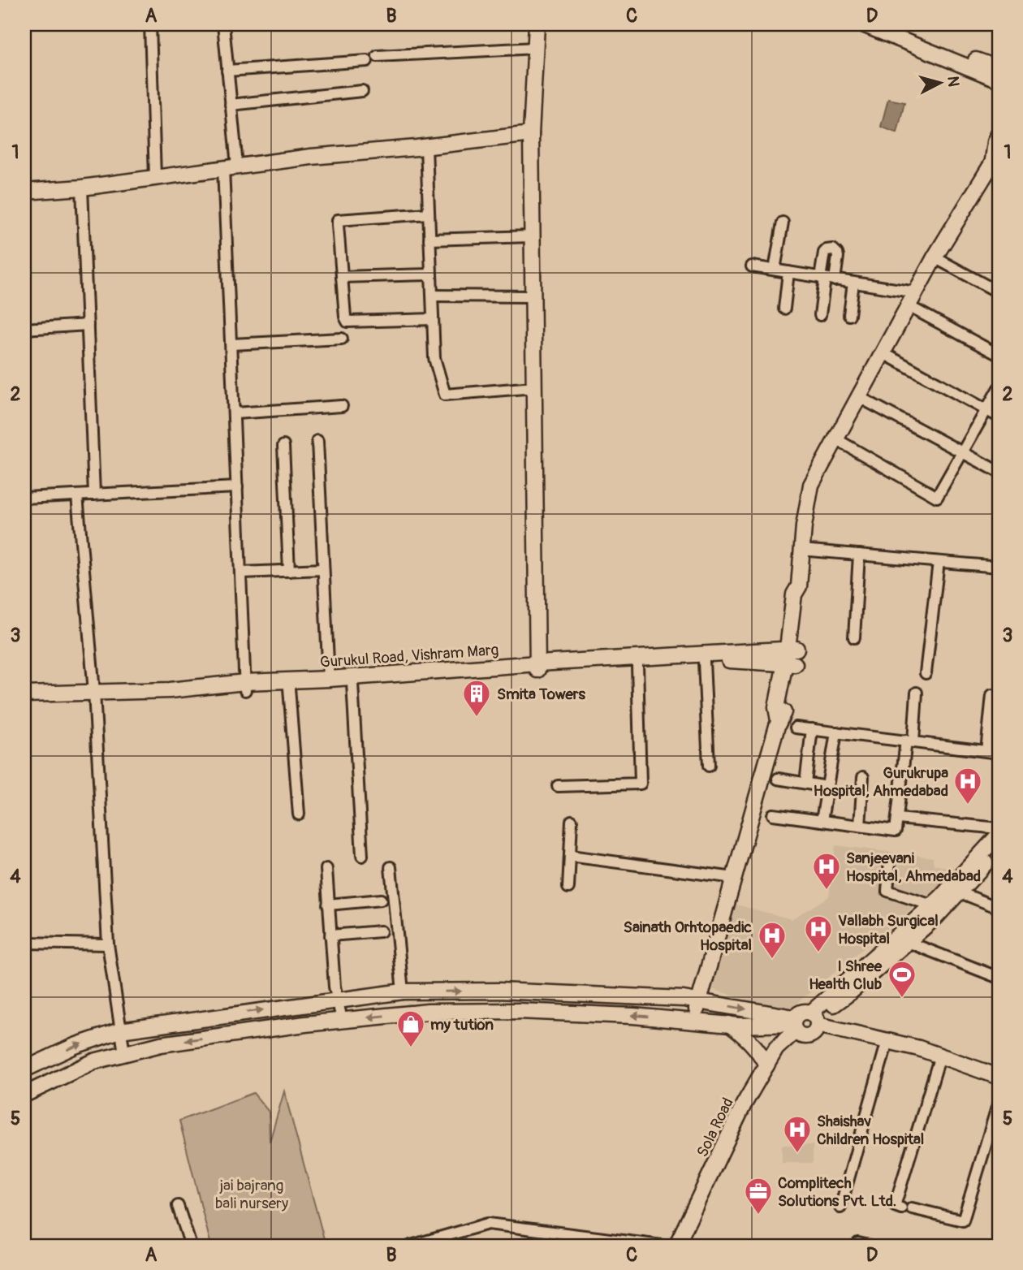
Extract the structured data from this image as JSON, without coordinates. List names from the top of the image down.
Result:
{
  "streets": {
    "street": ["Gurukul Road, Vishram Marg", "Sola Road"]
  },
  "parks": ["jai bajrang bali nursery"],
  "places": {
    "building": ["Smita Towers"],
    "hospital": [
      "Gurukrupa Hospital, Ahmedabad",
      "Sanjeevani Hospital, Ahmedabad",
      "Vallabh Surgical Hospital",
      "Sainath Orhtopaedic Hospital",
      "Shaishav Children Hospital"
    ],
    "sports": ["I Shree Health Club"],
    "shop": ["my tution"],
    "office": ["Complitech Solutions Pvt. Ltd."]
  },
  "north": "right",
  "grid": {
    "columns": [
      "A",
      "B",
      "C",
      "D"
    ],
    "rows": [
      "1",
      "2",
      "3",
      "4",
      "5"
    ]
  }
}
